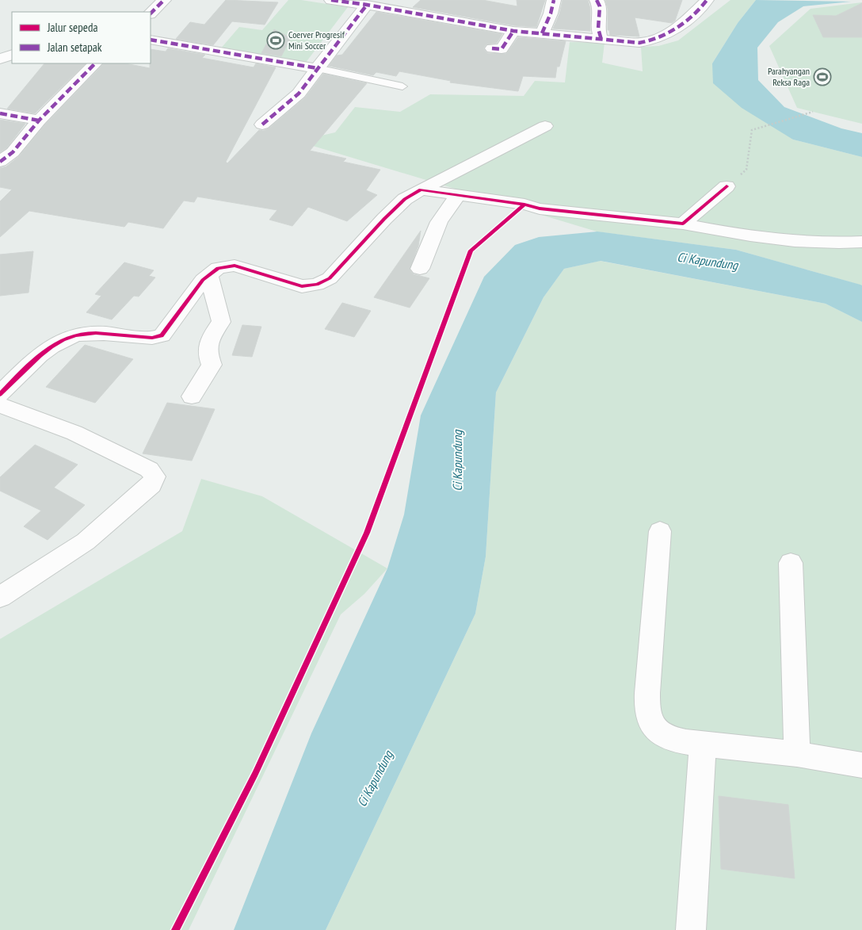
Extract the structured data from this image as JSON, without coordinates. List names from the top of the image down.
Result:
{
  "water": ["Ci Kapundung"],
  "places": {
    "sports": ["Coerver Progresif Mini Soccer", "Parahyangan Reksa Raga"]
  },
  "legend": ["Jalur sepeda", "Jalan setapak"]
}
